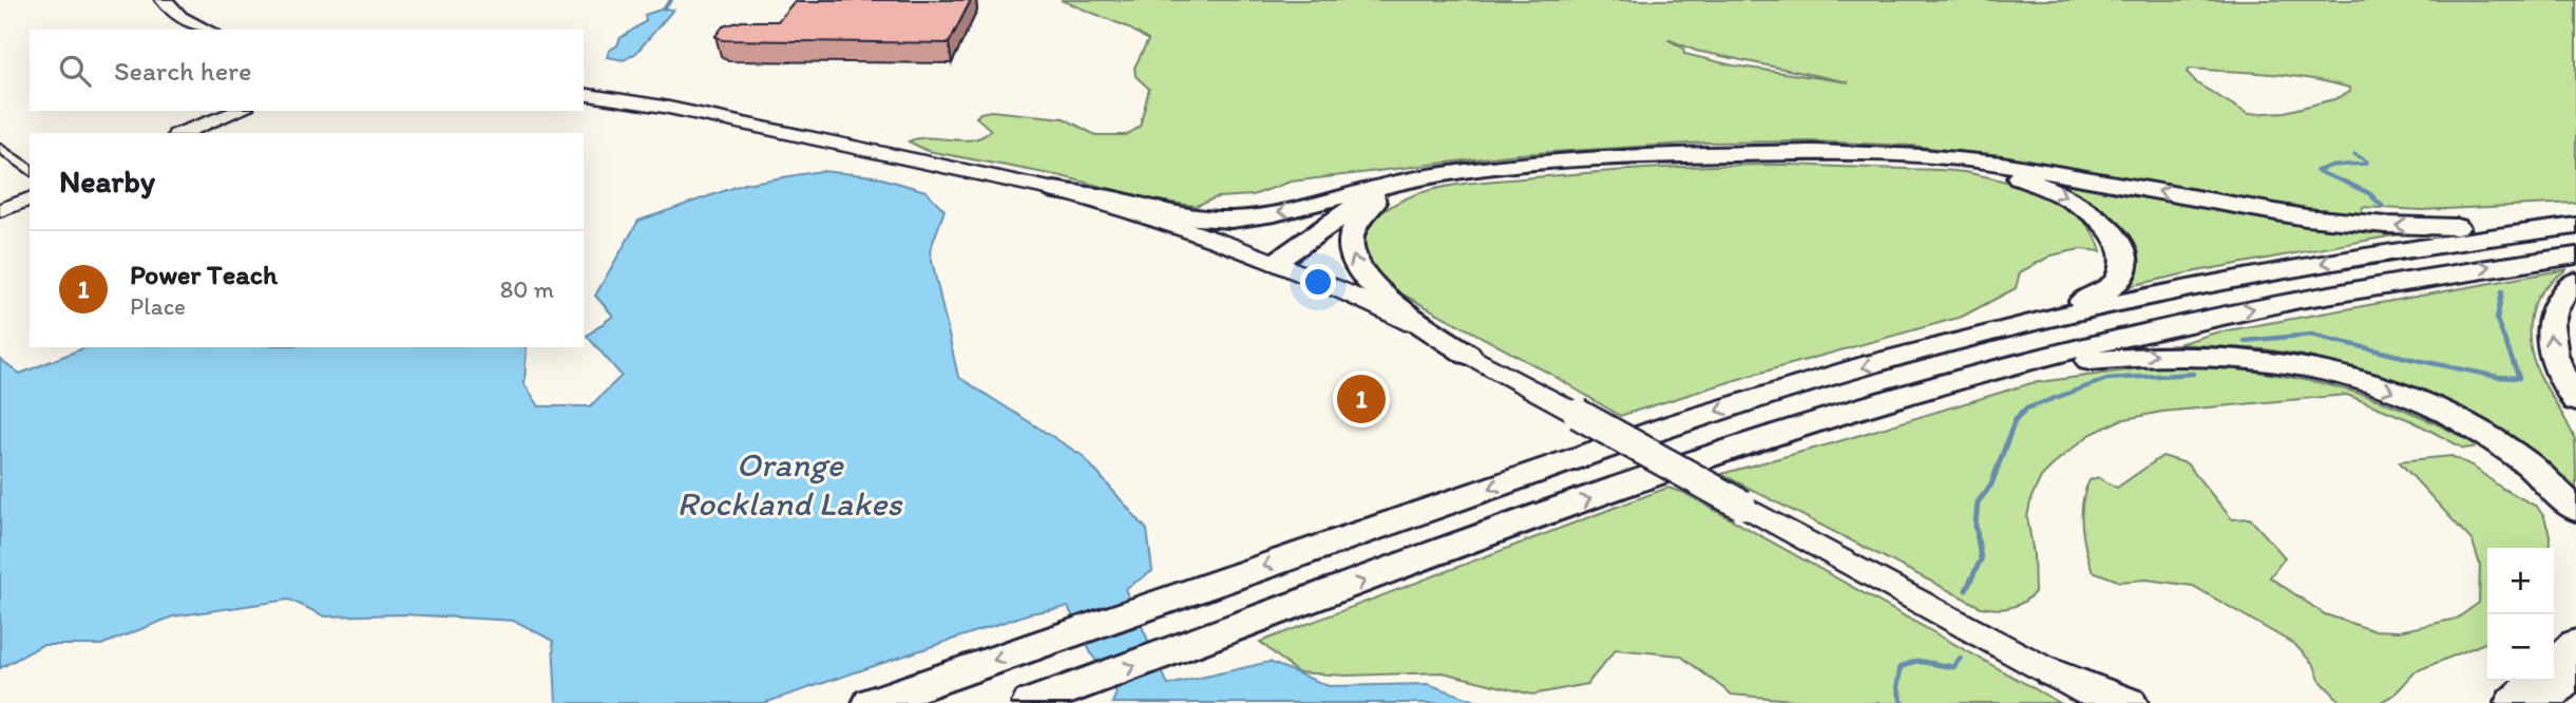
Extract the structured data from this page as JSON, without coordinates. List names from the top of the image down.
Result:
{
  "water": ["Orange Rockland Lakes"],
  "page": {
    "search": "Search here",
    "heading": "Nearby",
    "list": [
      {
        "mark": "1",
        "name": "Power Teach",
        "note": "Place",
        "value": "80 m"
      }
    ],
    "pins": "1",
    "map_buttons": ["+", "−"]
  }
}
